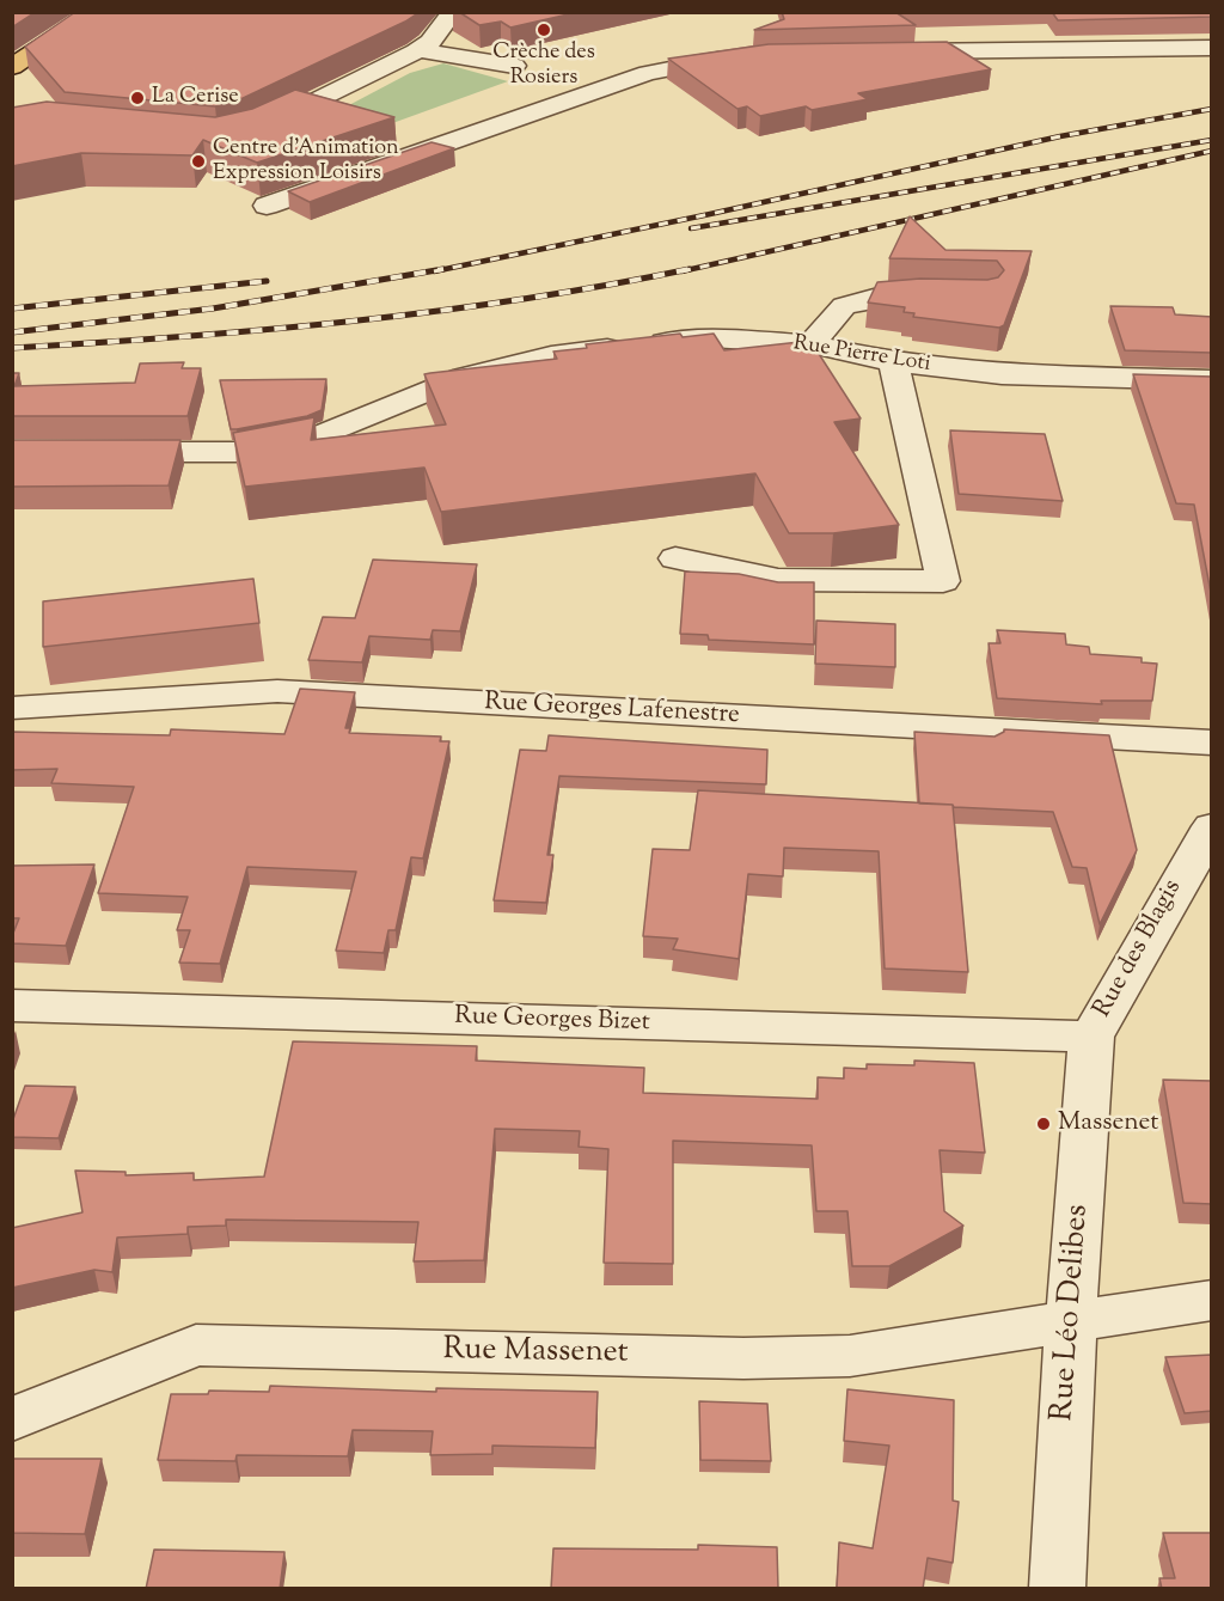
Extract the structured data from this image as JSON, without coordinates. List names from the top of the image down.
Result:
{
  "streets": {
    "street": [
      "Rue Pierre Loti",
      "Rue Georges Lafenestre",
      "Rue des Blagis",
      "Rue Georges Bizet",
      "Rue Léo Delibes",
      "Rue Massenet"
    ]
  },
  "crossings": [
    ["Rue des Blagis", "Rue Georges Bizet"],
    ["Rue des Blagis", "Rue Léo Delibes"],
    ["Rue Georges Bizet", "Rue Léo Delibes"],
    ["Rue Léo Delibes", "Rue Massenet"]
  ],
  "places": [
    "Crèche des Rosiers",
    "La Cerise",
    "Centre d'Animation Expression Loisirs",
    "Massenet"
  ]
}
